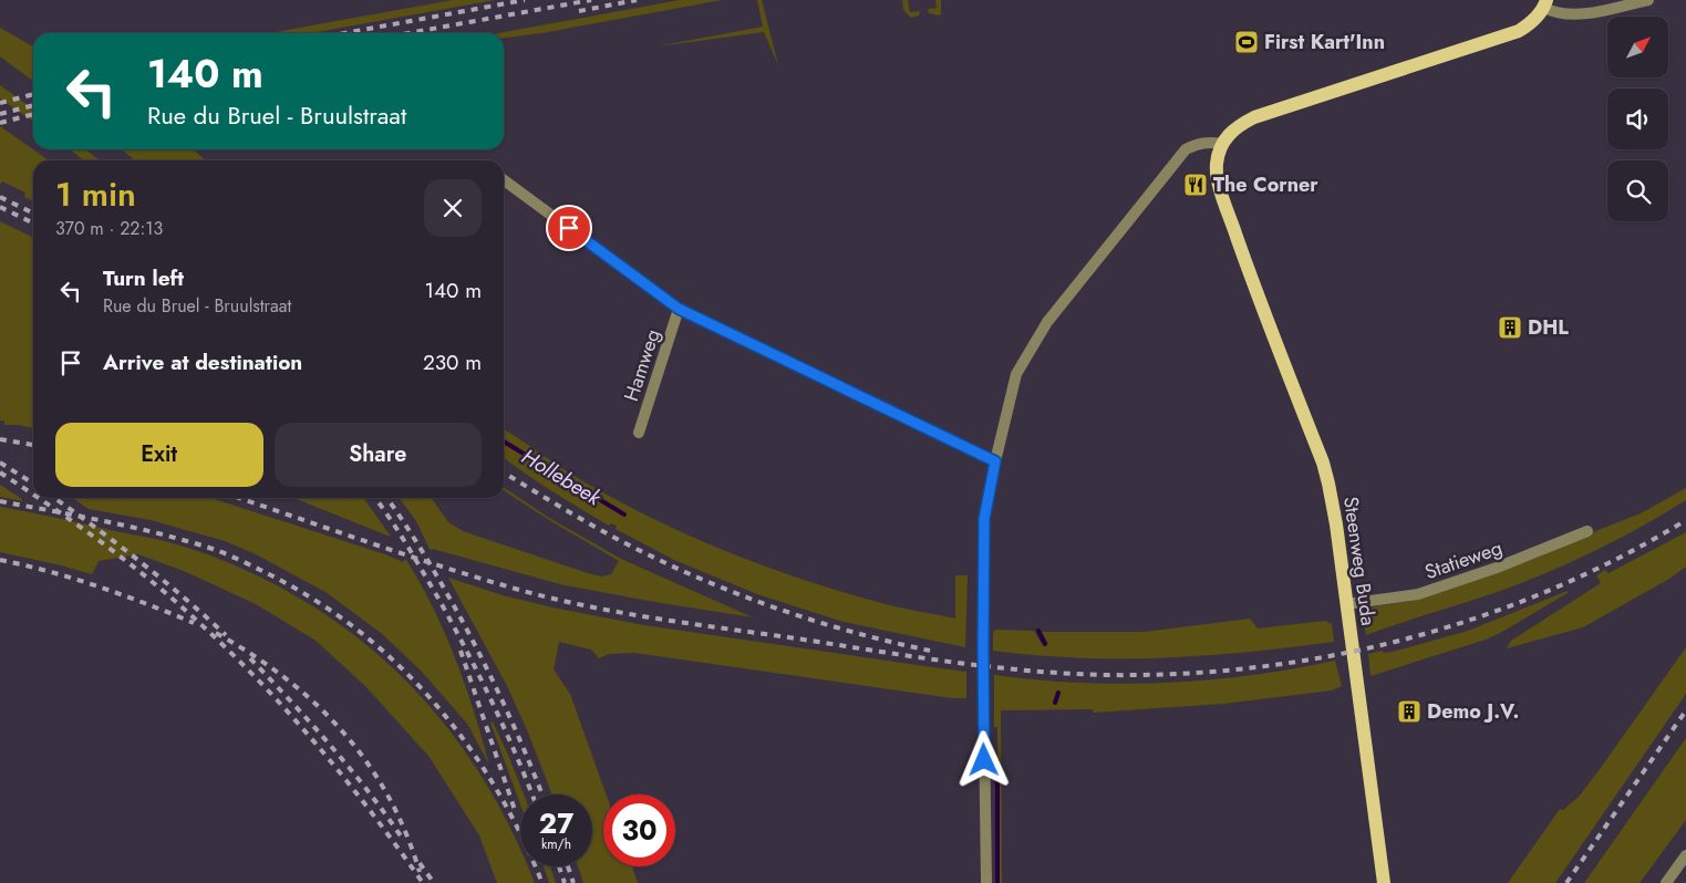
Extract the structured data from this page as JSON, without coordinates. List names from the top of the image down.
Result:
{
  "streets": {
    "main road": ["Steenweg Buda"],
    "street": ["Hamweg", "Statieweg"]
  },
  "crossings": [
    ["Statieweg", "Steenweg Buda"]
  ],
  "water": ["Hollebeek"],
  "places": {
    "sports": ["First Kart'Inn"],
    "restaurant": ["The Corner"],
    "building": ["DHL", "Demo J.V."]
  },
  "north": "top right",
  "page": {
    "turn": ["140 m", "Rue du Bruel - Bruulstraat"],
    "heading": ["1 min", "370 m · 22:13"],
    "list": [
      {
        "name": "Turn left",
        "note": "Rue du Bruel - Bruulstraat",
        "value": "140 m"
      },
      {
        "name": "Arrive at destination",
        "value": "230 m"
      }
    ],
    "buttons": ["Exit", "Share"],
    "speed": "27 km/h",
    "limit": "30"
  }
}
